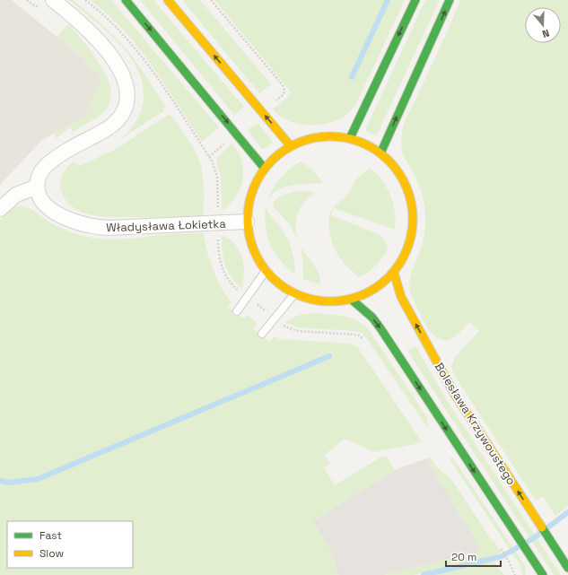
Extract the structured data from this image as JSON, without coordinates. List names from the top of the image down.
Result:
{
  "streets": {
    "main road": ["Bolesława Krzywoustego"],
    "street": ["Władysława Łokietka"]
  },
  "legend": ["Fast", "Slow"],
  "scale_bar": "20 m",
  "north": "bottom"
}
